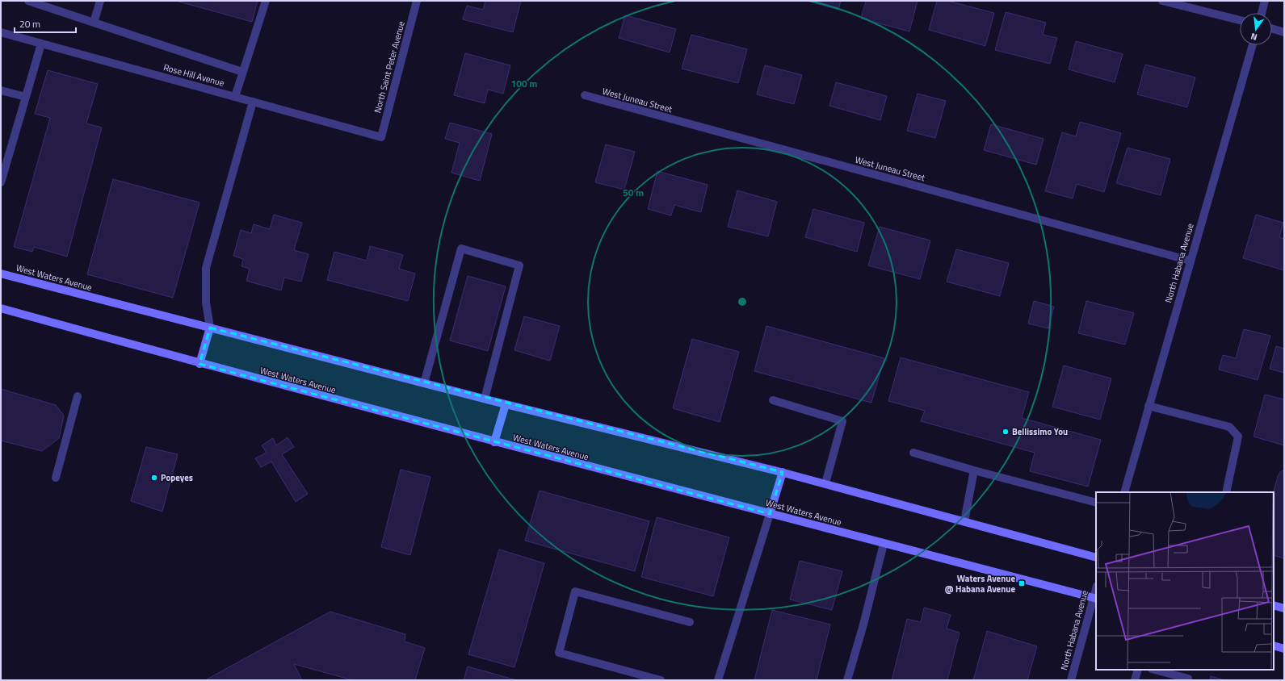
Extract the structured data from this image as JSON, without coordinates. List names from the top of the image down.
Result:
{
  "streets": {
    "main road": ["West Waters Avenue"],
    "street": [
      "North Saint Peter Avenue",
      "Rose Hill Avenue",
      "West Juneau Street",
      "North Habana Avenue"
    ]
  },
  "crossings": [
    ["North Saint Peter Avenue", "Rose Hill Avenue"],
    ["West Juneau Street", "North Habana Avenue"],
    ["North Habana Avenue", "West Waters Avenue"]
  ],
  "places": {
    "other": ["Bellissimo You", "Popeyes"],
    "transit": ["Waters Avenue @ Habana Avenue"]
  },
  "scale_bar": "20 m",
  "north": "bottom",
  "rings": ["100 m", "50 m"]
}
